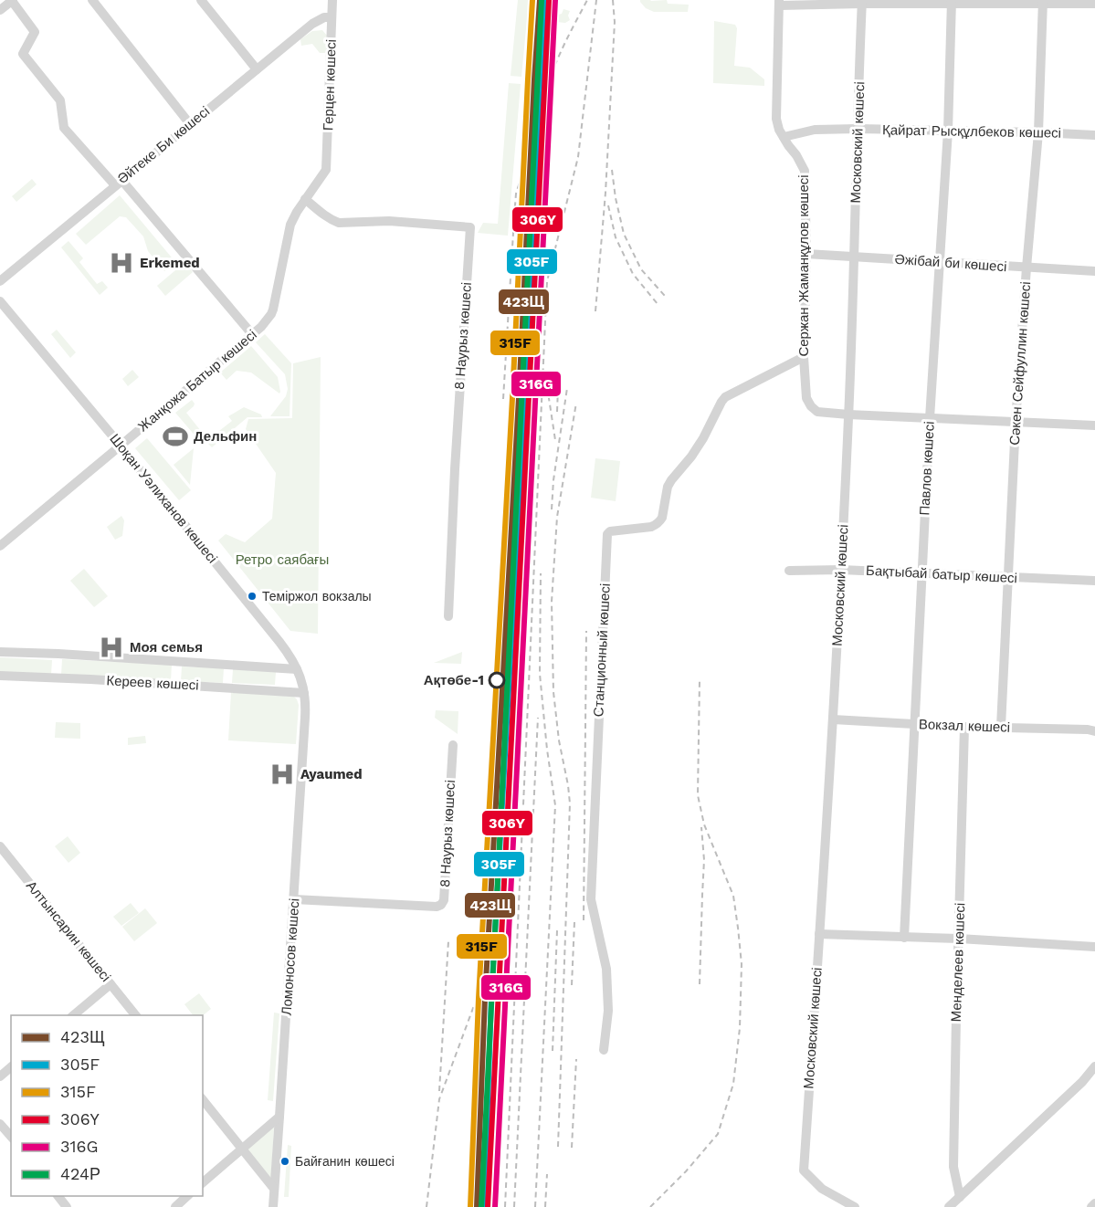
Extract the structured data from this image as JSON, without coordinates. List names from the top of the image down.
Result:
{
  "streets": {
    "street": [
      "Герцен көшесі",
      "Қайрат Рысқұлбеков көшесі",
      "Московский көшесі",
      "Әйтеке Би көшесі",
      "Әжібай би көшесі",
      "Сержан Жаманқұлов көшесі",
      "8 Наурыз көшесі",
      "Сәкен Сейфуллин көшесі",
      "Жанқожа Батыр көшесі",
      "Павлов көшесі",
      "Шоқан Уәлиханов көшесі",
      "Бақтыбай батыр көшесі",
      "Станционный көшесі",
      "Кереев көшесі",
      "Вокзал көшесі",
      "Алтынсарин көшесі",
      "Ломоносов көшесі",
      "Менделеев көшесі"
    ]
  },
  "crossings": [
    ["Герцен көшесі", "Әйтеке Би көшесі"],
    ["Герцен көшесі", "Жанқожа Батыр көшесі"],
    ["Қайрат Рысқұлбеков көшесі", "Московский көшесі"],
    ["Қайрат Рысқұлбеков көшесі", "Сержан Жаманқұлов көшесі"],
    ["Қайрат Рысқұлбеков көшесі", "Сәкен Сейфуллин көшесі"],
    ["Қайрат Рысқұлбеков көшесі", "Павлов көшесі"],
    ["Московский көшесі", "Әжібай би көшесі"],
    ["Московский көшесі", "Сержан Жаманқұлов көшесі"],
    ["Московский көшесі", "Бақтыбай батыр көшесі"],
    ["Московский көшесі", "Вокзал көшесі"],
    ["Әжібай би көшесі", "Сержан Жаманқұлов көшесі"],
    ["Әжібай би көшесі", "Сәкен Сейфуллин көшесі"],
    ["Әжібай би көшесі", "Павлов көшесі"],
    ["Сержан Жаманқұлов көшесі", "Станционный көшесі"],
    ["8 Наурыз көшесі", "Жанқожа Батыр көшесі"],
    ["8 Наурыз көшесі", "Ломоносов көшесі"],
    ["Сәкен Сейфуллин көшесі", "Бақтыбай батыр көшесі"],
    ["Сәкен Сейфуллин көшесі", "Вокзал көшесі"],
    ["Жанқожа Батыр көшесі", "Шоқан Уәлиханов көшесі"],
    ["Павлов көшесі", "Бақтыбай батыр көшесі"],
    ["Павлов көшесі", "Вокзал көшесі"],
    ["Шоқан Уәлиханов көшесі", "Кереев көшесі"],
    ["Шоқан Уәлиханов көшесі", "Ломоносов көшесі"],
    ["Вокзал көшесі", "Менделеев көшесі"]
  ],
  "parks": ["Ретро саябағы"],
  "places": {
    "hospital": ["Erkemed", "Моя семья", "Ayaumed"],
    "sports": ["Дельфин"],
    "other": ["Теміржол вокзалы", "Ақтөбе-1", "Байғанин көшесі"]
  },
  "lines": [
    "transit line 423Щ",
    "transit line 315F",
    "transit line 306Y",
    "transit line 316G",
    "transit line 424Р",
    "transit line 305F"
  ],
  "legend": [
    "423Щ",
    "305F",
    "315F",
    "306Y",
    "316G",
    "424Р"
  ]
}
